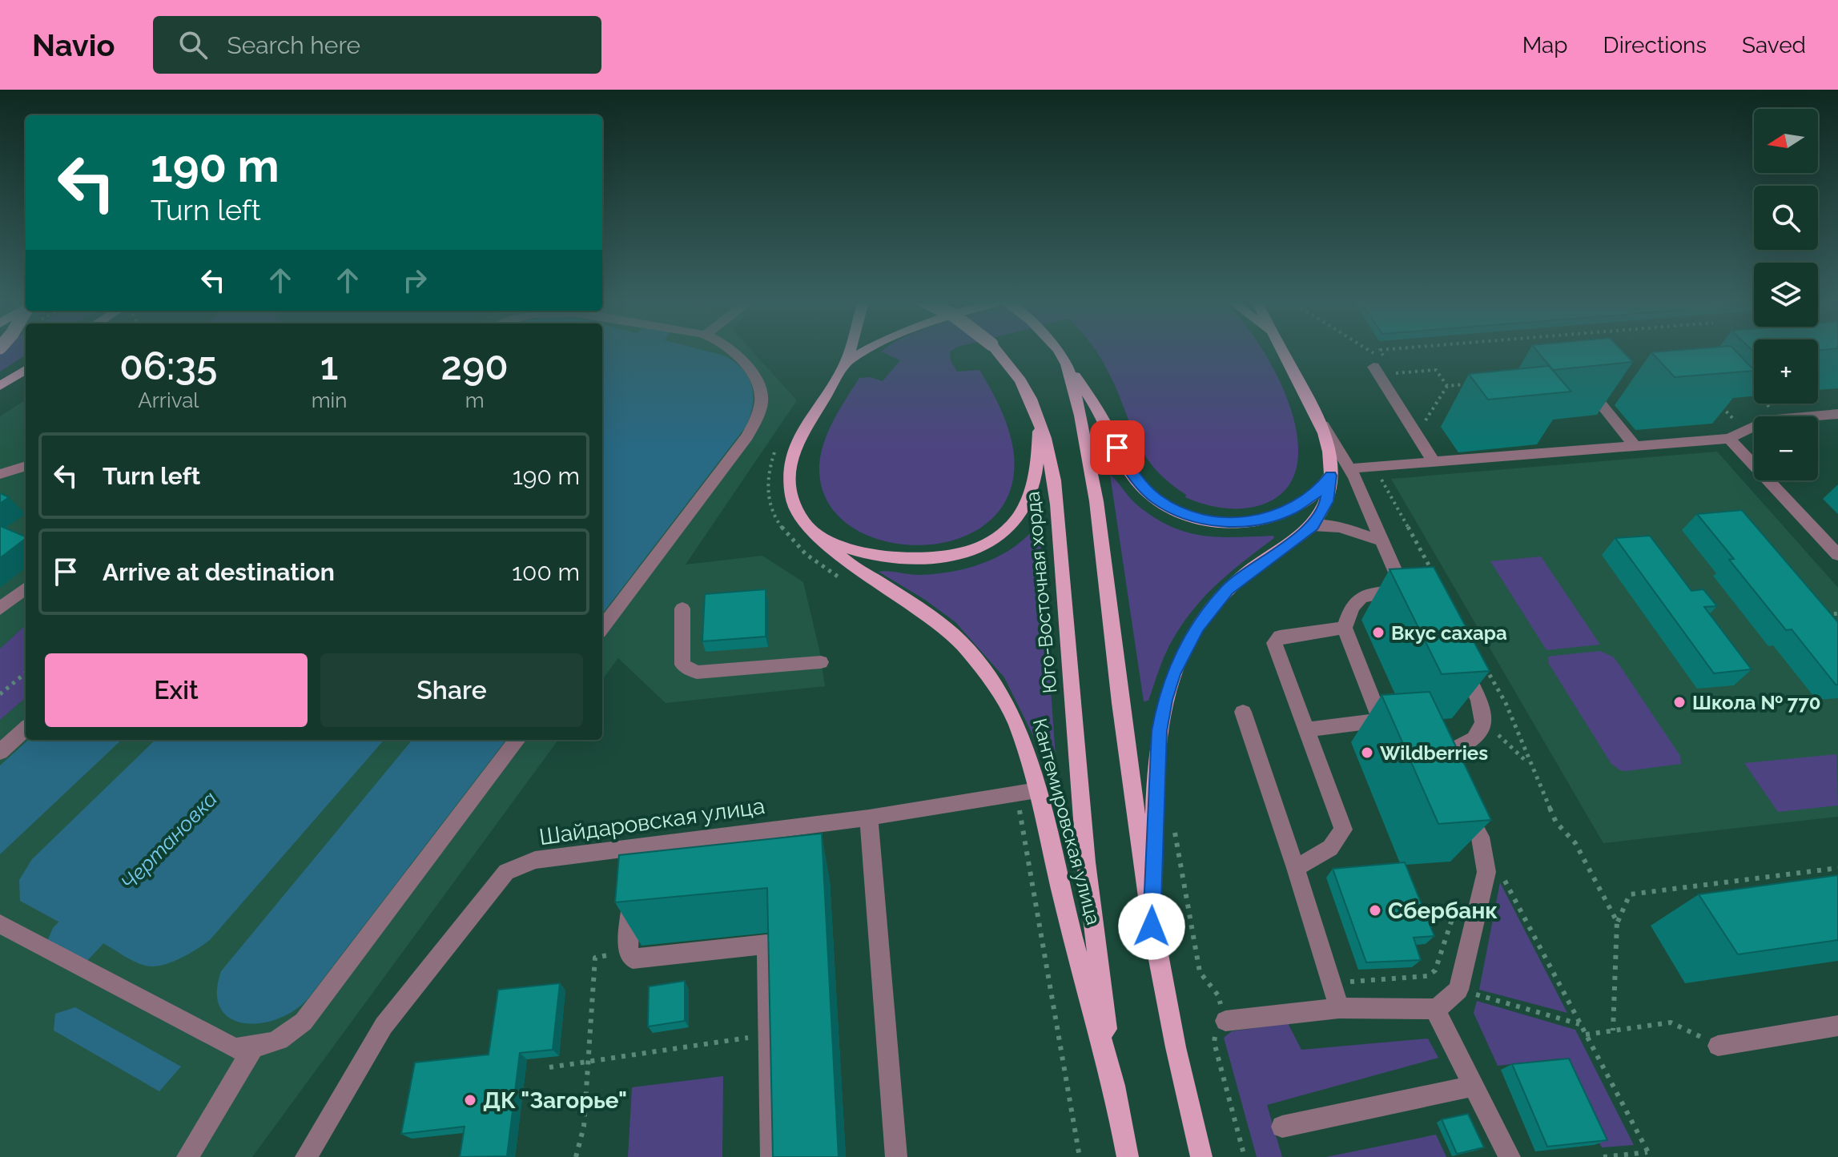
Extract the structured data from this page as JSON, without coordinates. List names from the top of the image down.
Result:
{
  "streets": {
    "main road": ["Юго-Восточная хорда", "Кантемировская улица"],
    "street": ["Шайдаровская улица"]
  },
  "crossings": [
    ["Юго-Восточная хорда", "Кантемировская улица"],
    ["Шайдаровская улица", "Кантемировская улица"]
  ],
  "water": ["Чертановка"],
  "places": [
    "Вкус сахара",
    "Школа № 770",
    "Wildberries",
    "Сбербанк",
    "ДК \"Загорье\""
  ],
  "north": "left",
  "page": {
    "header": "Navio",
    "search": "Search here",
    "nav": ["Map", "Directions", "Saved"],
    "map_buttons": ["+", "−"],
    "turn": ["190 m", "Turn left"],
    "eta": [
      "06:35",
      "Arrival",
      "1",
      "min",
      "290",
      "m"
    ],
    "list": [
      {
        "name": "Turn left",
        "value": "190 m"
      },
      {
        "name": "Arrive at destination",
        "value": "100 m"
      }
    ],
    "buttons": ["Exit", "Share"]
  }
}
